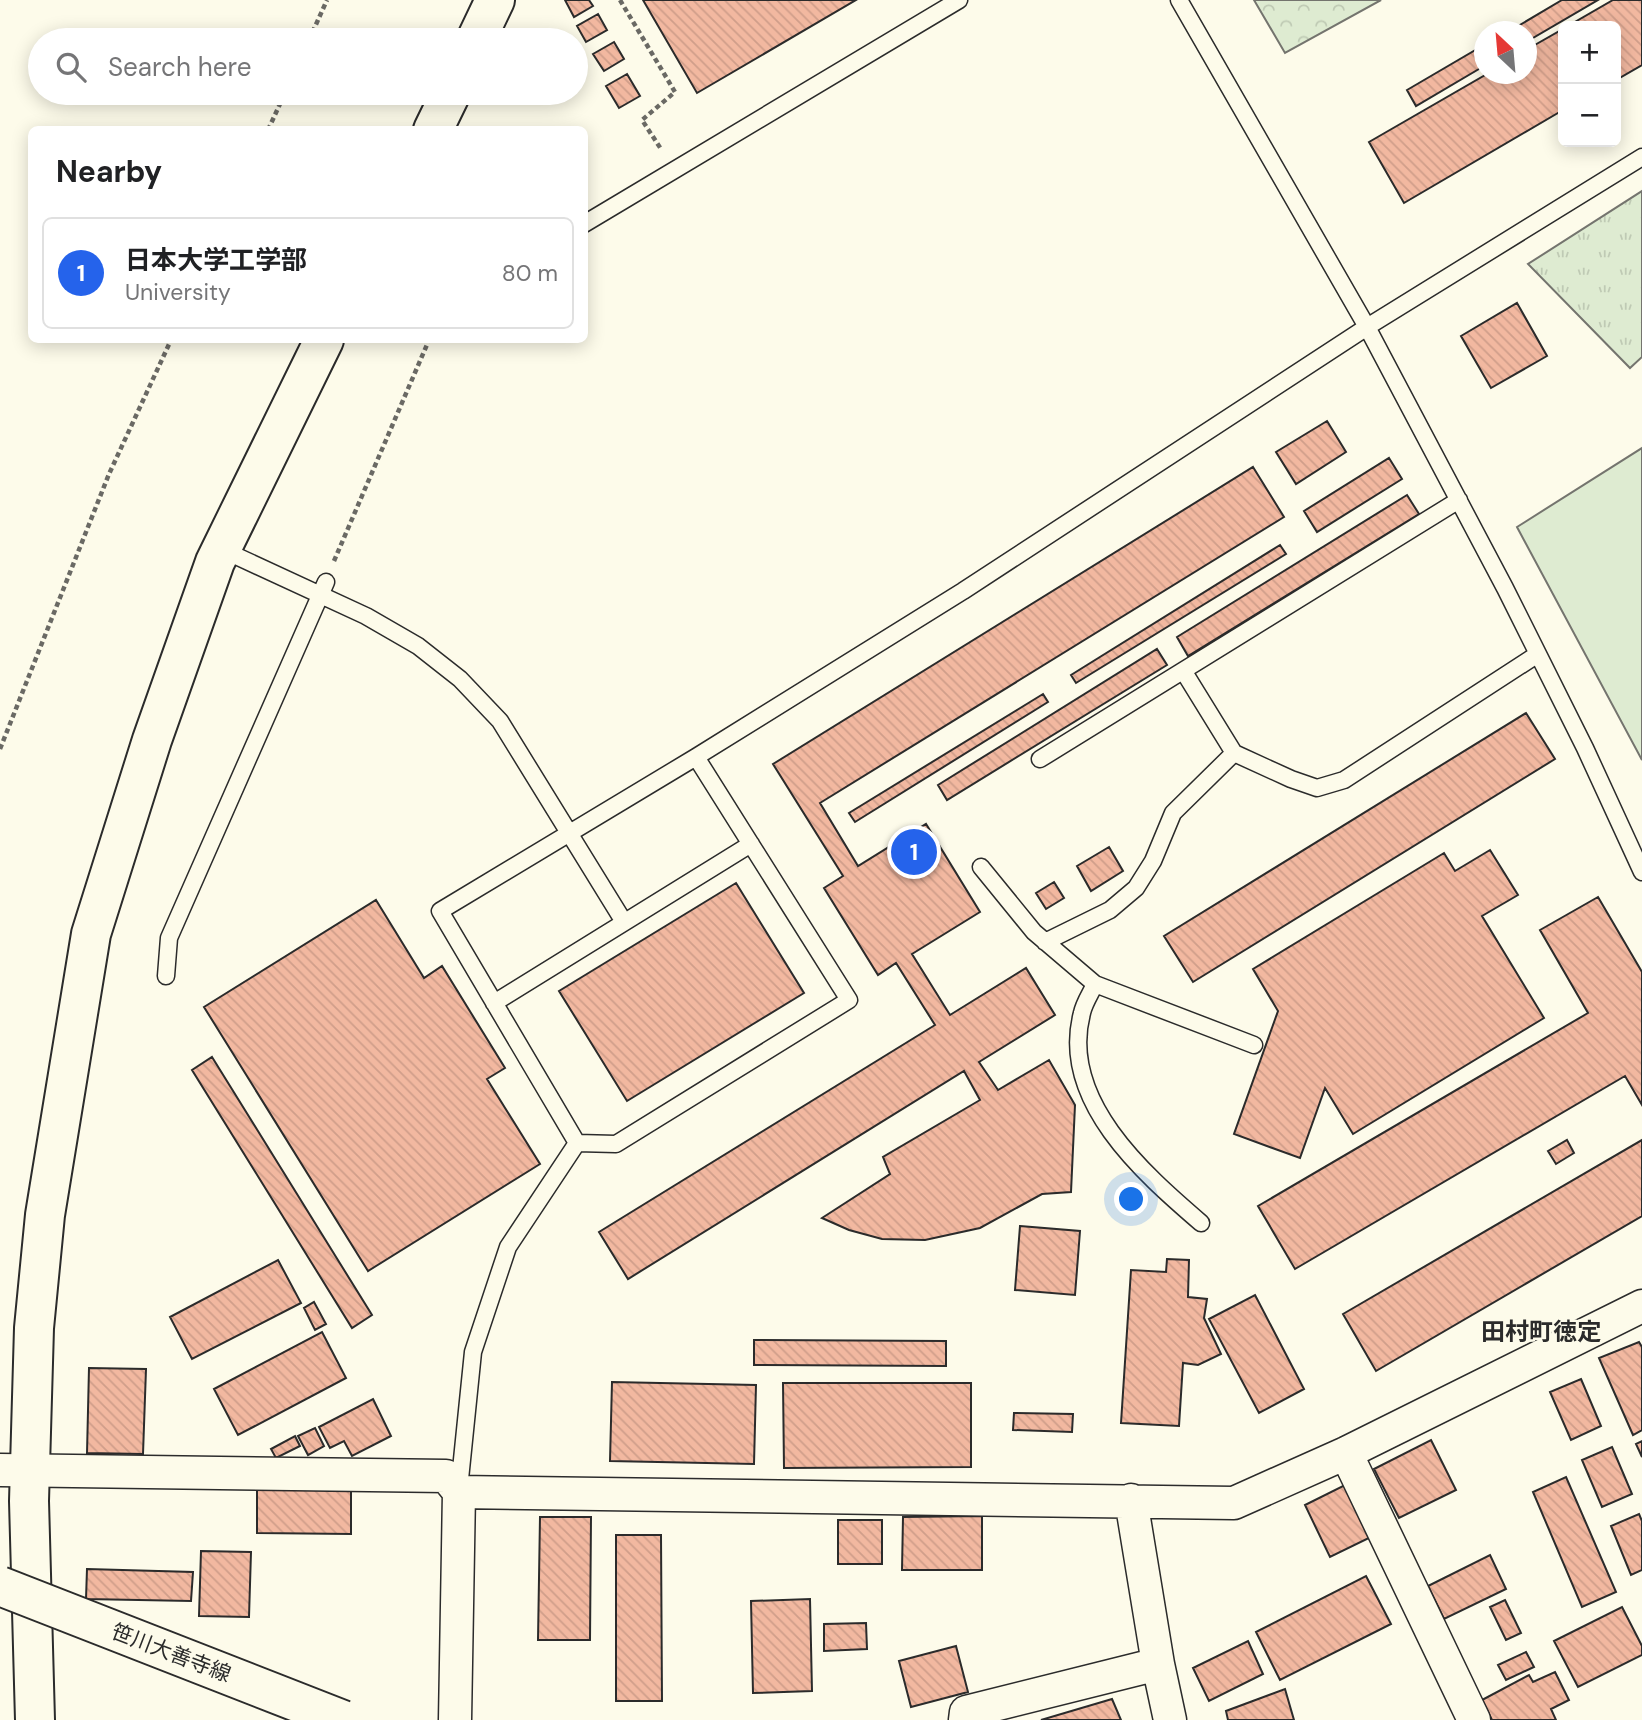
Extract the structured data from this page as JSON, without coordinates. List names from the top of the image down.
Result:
{
  "streets": {
    "street": ["笹川大善寺線"]
  },
  "districts": ["田村町徳定"],
  "north": "top left",
  "page": {
    "map_buttons": ["+", "−"],
    "search": "Search here",
    "heading": "Nearby",
    "list": [
      {
        "mark": "1",
        "name": "日本大学工学部",
        "note": "University",
        "value": "80 m"
      }
    ],
    "pins": "1"
  }
}
